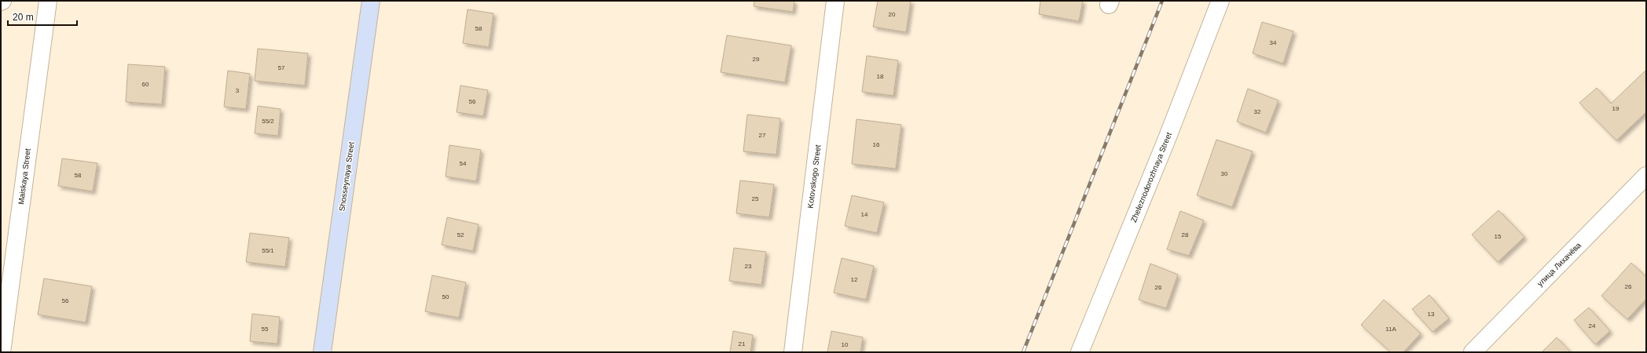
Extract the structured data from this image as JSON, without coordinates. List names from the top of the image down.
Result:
{
  "streets": {
    "main road": ["Shosseynaya Street"],
    "street": [
      "Maiskaya Street",
      "Kotovskogo Street",
      "Zheleznodorozhnaya Street",
      "улица Лихачёва"
    ]
  },
  "house_numbers": [
    "20",
    "58",
    "34",
    "29",
    "57",
    "18",
    "60",
    "3",
    "56",
    "19",
    "32",
    "55/2",
    "27",
    "16",
    "54",
    "30",
    "58",
    "25",
    "14",
    "52",
    "28",
    "15",
    "55/1",
    "23",
    "12",
    "26",
    "26",
    "50",
    "56",
    "13",
    "24",
    "55",
    "11А",
    "21",
    "10"
  ],
  "scale_bar": "20 m"
}
